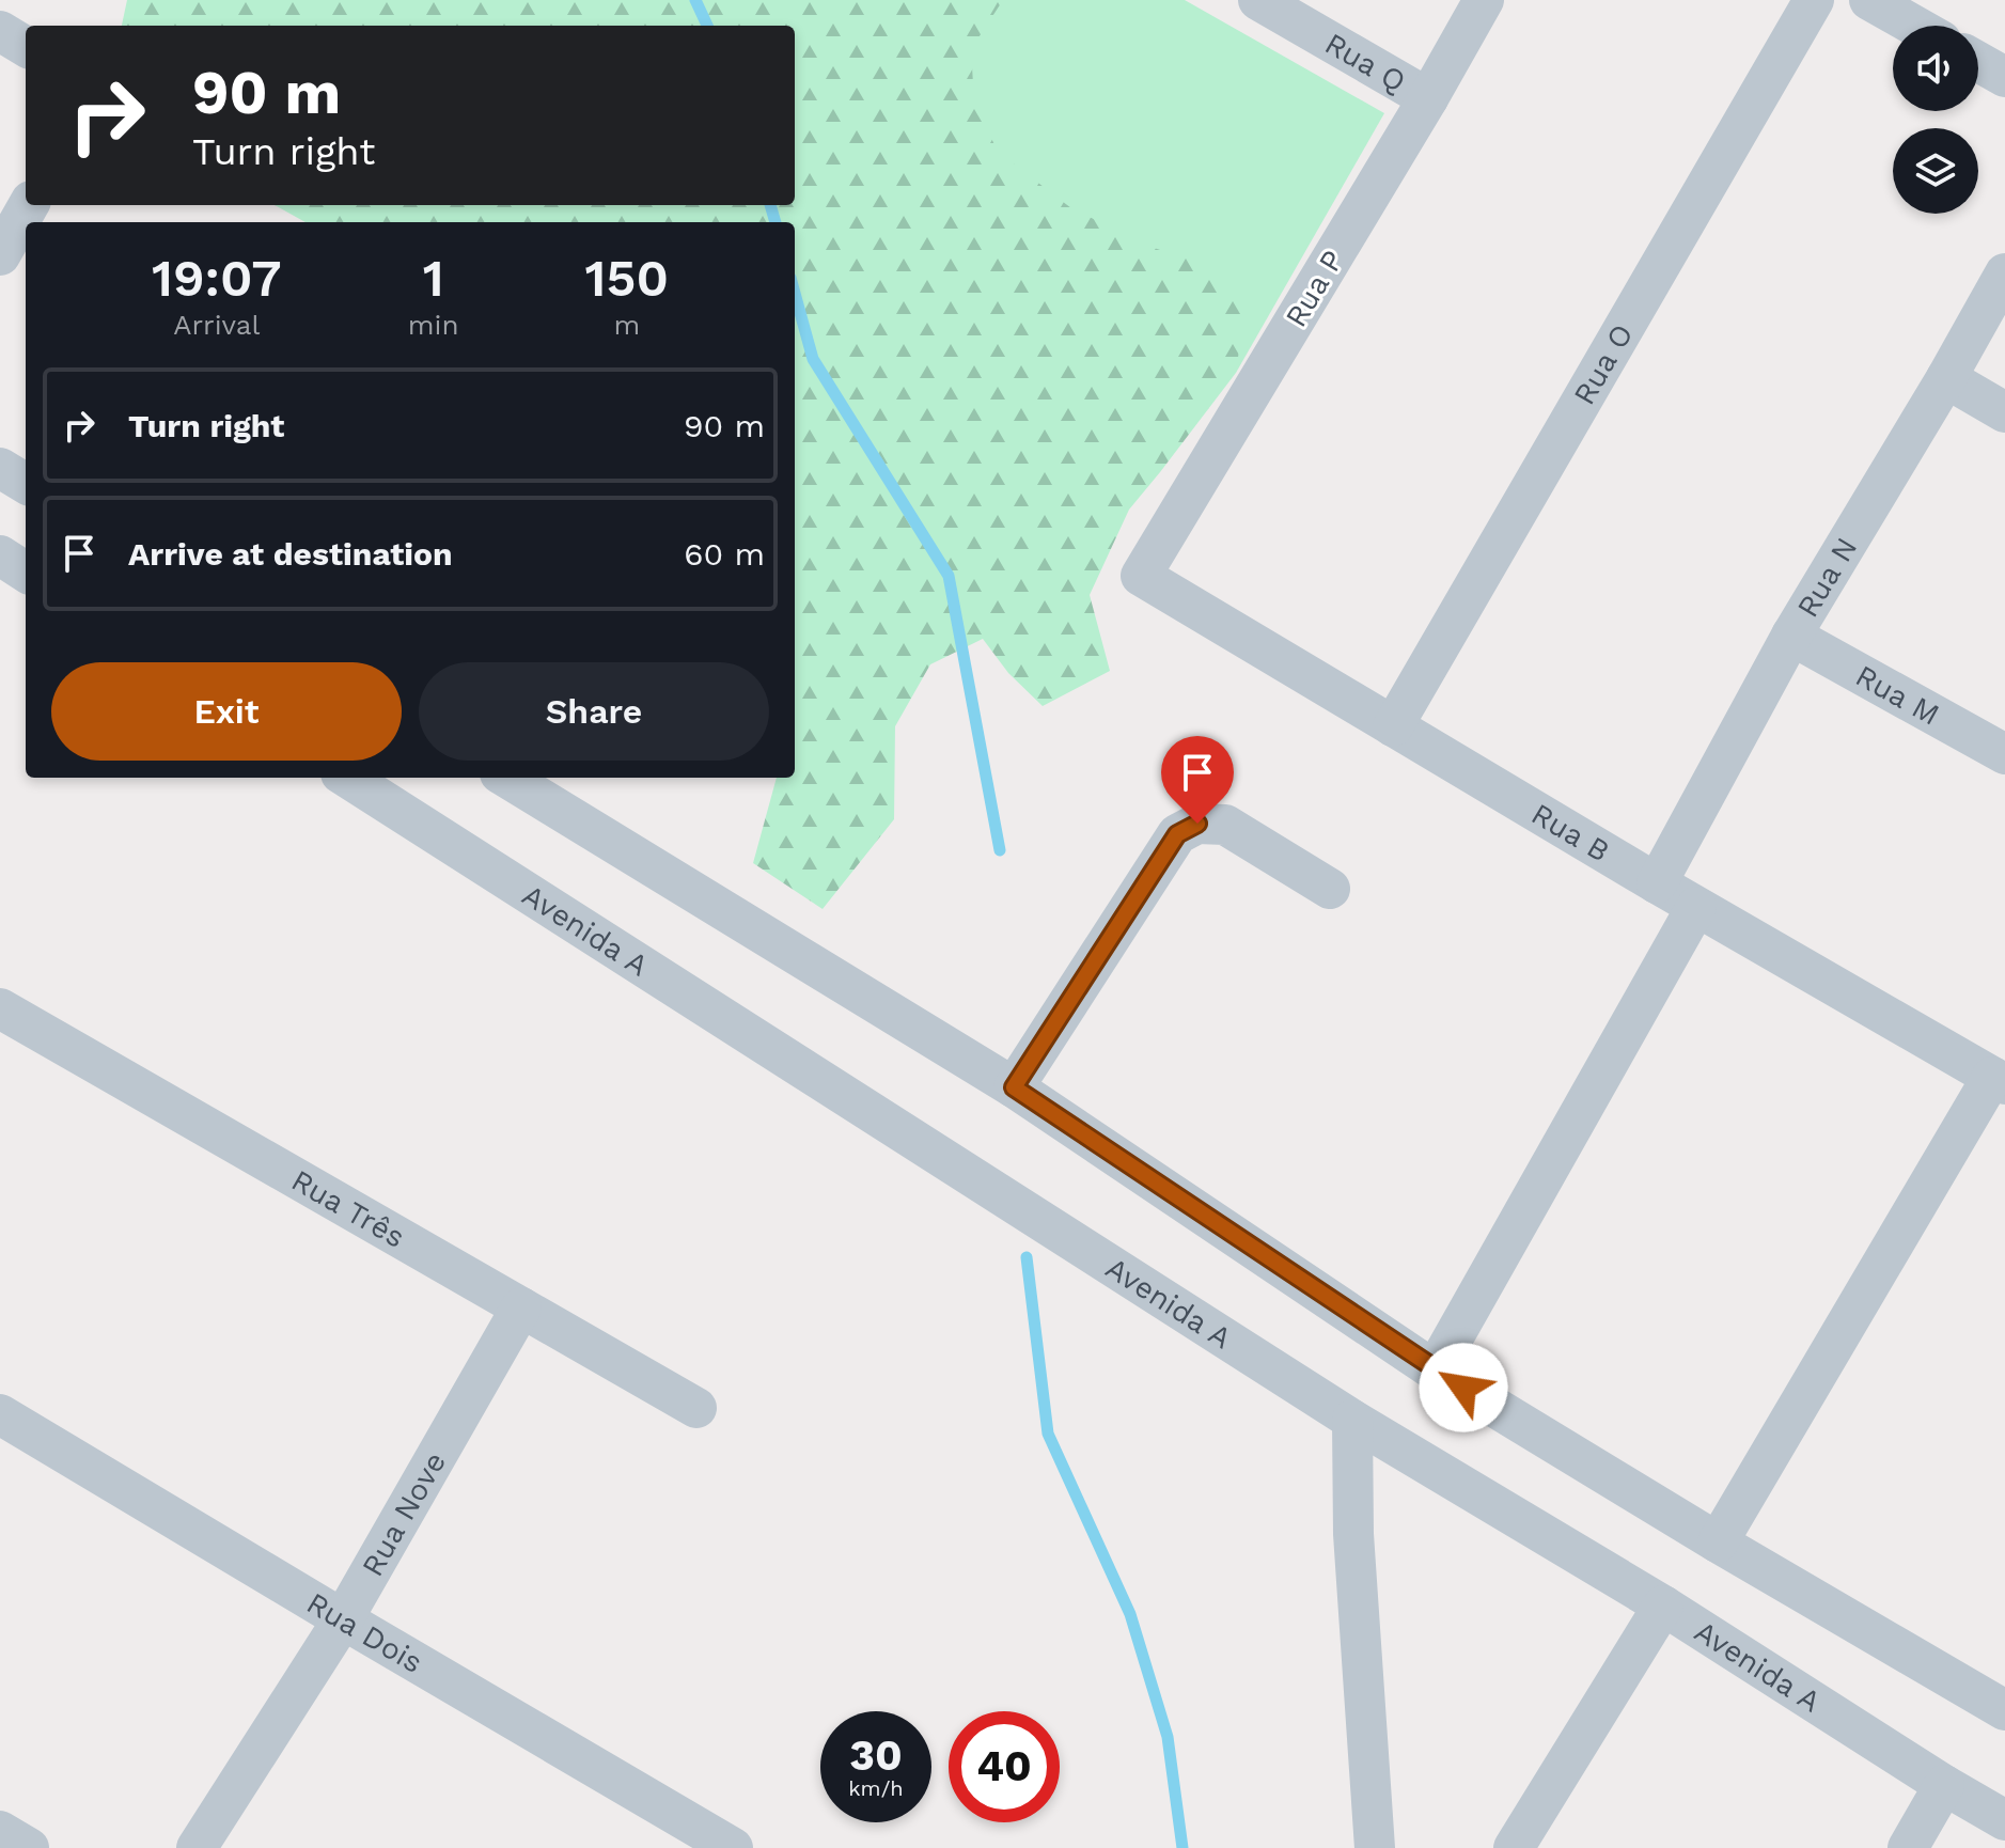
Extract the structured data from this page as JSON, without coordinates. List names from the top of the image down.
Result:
{
  "streets": {
    "street": [
      "Rua Q",
      "Rua P",
      "Rua O",
      "Rua N",
      "Rua M",
      "Rua B",
      "Avenida A",
      "Rua Três",
      "Rua Nove",
      "Rua Dois"
    ]
  },
  "crossings": [
    ["Rua Q", "Rua P"],
    ["Rua P", "Rua B"],
    ["Rua O", "Rua B"],
    ["Rua N", "Rua M"],
    ["Rua N", "Rua B"],
    ["Rua Três", "Rua Nove"],
    ["Rua Nove", "Rua Dois"]
  ],
  "page": {
    "turn": ["90 m", "Turn right"],
    "eta": [
      "19:07",
      "Arrival",
      "1",
      "min",
      "150",
      "m"
    ],
    "list": [
      {
        "name": "Turn right",
        "value": "90 m"
      },
      {
        "name": "Arrive at destination",
        "value": "60 m"
      }
    ],
    "buttons": ["Exit", "Share"],
    "speed": "30 km/h",
    "limit": "40"
  }
}
